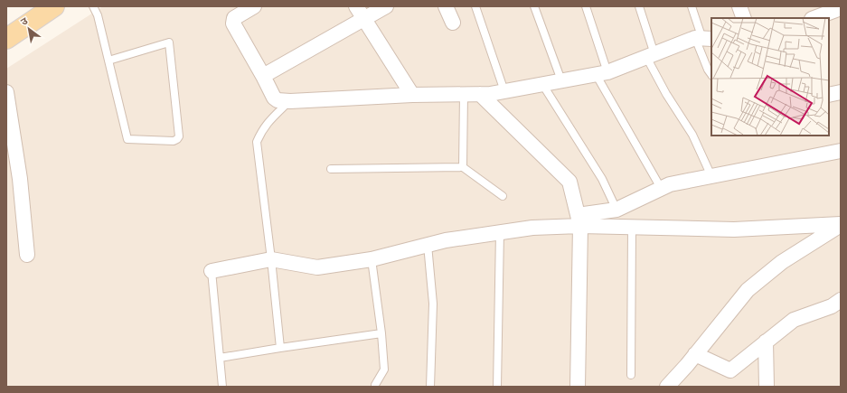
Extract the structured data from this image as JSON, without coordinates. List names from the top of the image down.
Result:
{
  "north": "top left"
}
